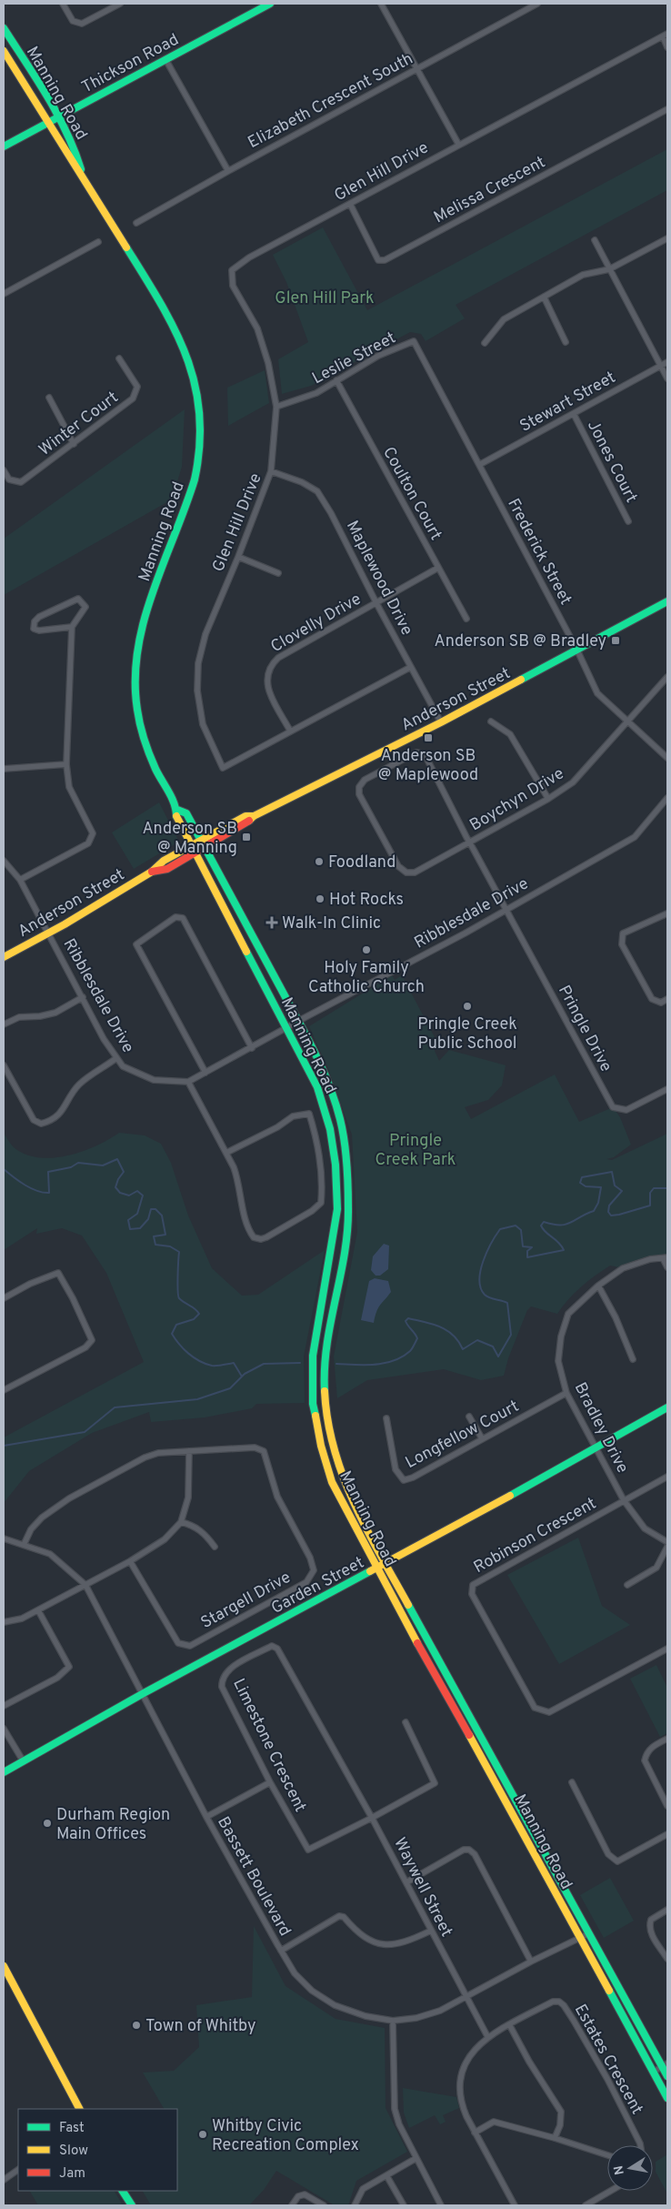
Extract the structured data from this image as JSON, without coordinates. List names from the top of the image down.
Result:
{
  "streets": {
    "main road": [
      "Thickson Road",
      "Manning Road",
      "Anderson Street",
      "Garden Street"
    ],
    "street": [
      "Elizabeth Crescent South",
      "Glen Hill Drive",
      "Melissa Crescent",
      "Leslie Street",
      "Stewart Street",
      "Winter Court",
      "Jones Court",
      "Coulton Court",
      "Frederick Street",
      "Maplewood Drive",
      "Clovelly Drive",
      "Boychyn Drive",
      "Ribblesdale Drive",
      "Pringle Drive",
      "Bradley Drive",
      "Longfellow Court",
      "Robinson Crescent",
      "Stargell Drive",
      "Limestone Crescent",
      "Bassett Boulevard",
      "Waywell Street",
      "Estates Crescent"
    ]
  },
  "crossings": [
    ["Thickson Road", "Manning Road"],
    ["Manning Road", "Anderson Street"],
    ["Manning Road", "Ribblesdale Drive"],
    ["Manning Road", "Garden Street"],
    ["Manning Road", "Bassett Boulevard"],
    ["Glen Hill Drive", "Melissa Crescent"],
    ["Glen Hill Drive", "Leslie Street"],
    ["Glen Hill Drive", "Maplewood Drive"],
    ["Glen Hill Drive", "Clovelly Drive"],
    ["Leslie Street", "Stewart Street"],
    ["Leslie Street", "Coulton Court"],
    ["Leslie Street", "Frederick Street"],
    ["Stewart Street", "Jones Court"],
    ["Stewart Street", "Frederick Street"],
    ["Coulton Court", "Clovelly Drive"],
    ["Frederick Street", "Anderson Street"],
    ["Maplewood Drive", "Clovelly Drive"],
    ["Maplewood Drive", "Anderson Street"],
    ["Anderson Street", "Ribblesdale Drive"],
    ["Boychyn Drive", "Ribblesdale Drive"],
    ["Boychyn Drive", "Pringle Drive"],
    ["Ribblesdale Drive", "Pringle Drive"],
    ["Bradley Drive", "Longfellow Court"],
    ["Bradley Drive", "Robinson Crescent"],
    ["Bradley Drive", "Garden Street"],
    ["Garden Street", "Bassett Boulevard"],
    ["Stargell Drive", "Bassett Boulevard"],
    ["Limestone Crescent", "Waywell Street"],
    ["Bassett Boulevard", "Waywell Street"],
    ["Waywell Street", "Estates Crescent"]
  ],
  "parks": ["Glen Hill Park", "Pringle Creek Park"],
  "places": {
    "transit": ["Anderson SB @ Bradley", "Anderson SB @ Maplewood", "Anderson SB @ Manning"],
    "other": [
      "Foodland",
      "Hot Rocks",
      "Holy Family Catholic Church",
      "Pringle Creek Public School",
      "Durham Region Main Offices",
      "Town of Whitby",
      "Whitby Civic Recreation Complex"
    ],
    "health": ["Walk-In Clinic"]
  },
  "legend": ["Fast", "Slow", "Jam"],
  "north": "left"
}
